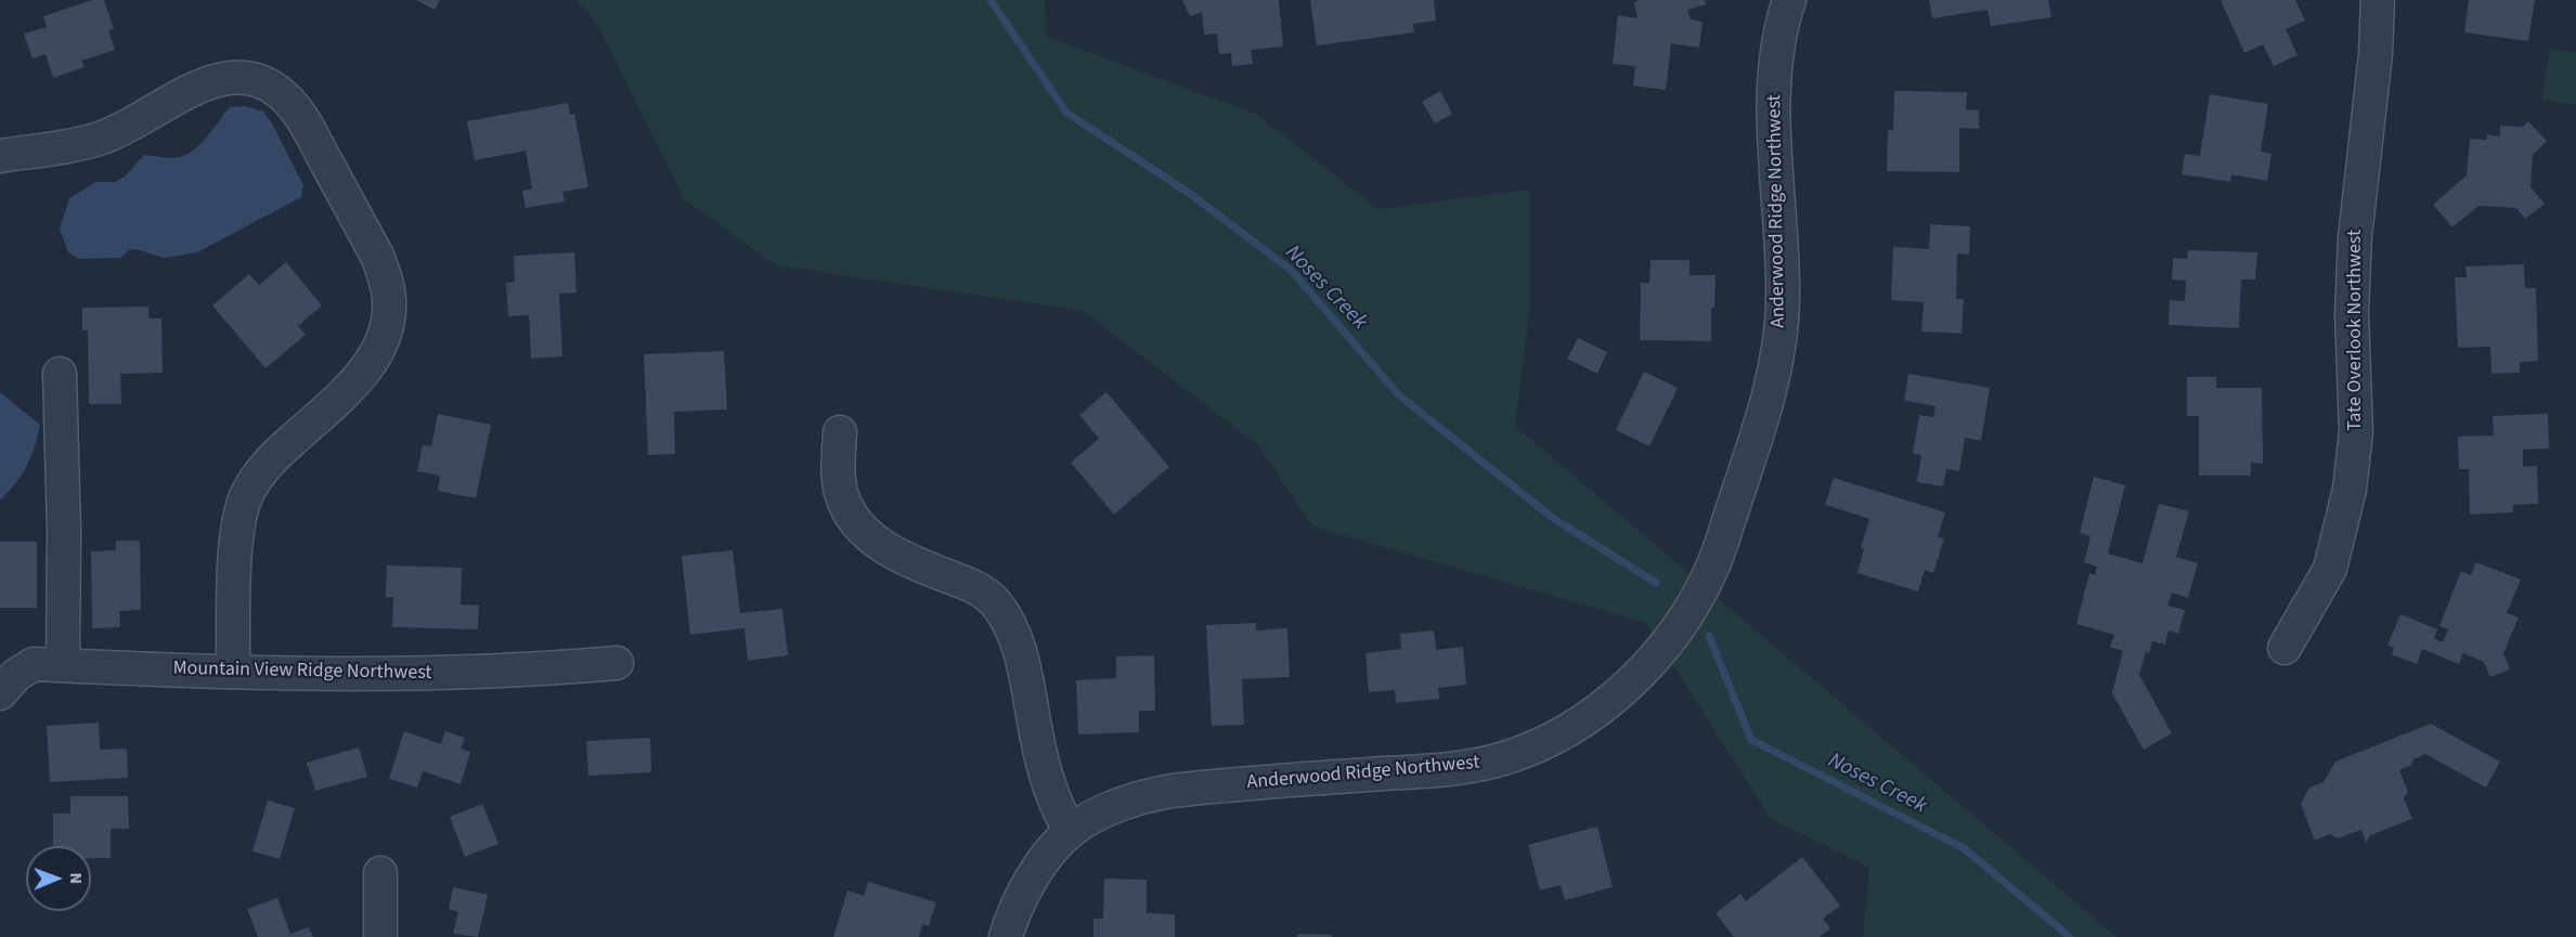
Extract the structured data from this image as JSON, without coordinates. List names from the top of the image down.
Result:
{
  "streets": {
    "street": ["Anderwood Ridge Northwest", "Tate Overlook Northwest", "Mountain View Ridge Northwest"]
  },
  "water": ["Noses Creek"],
  "north": "right"
}
